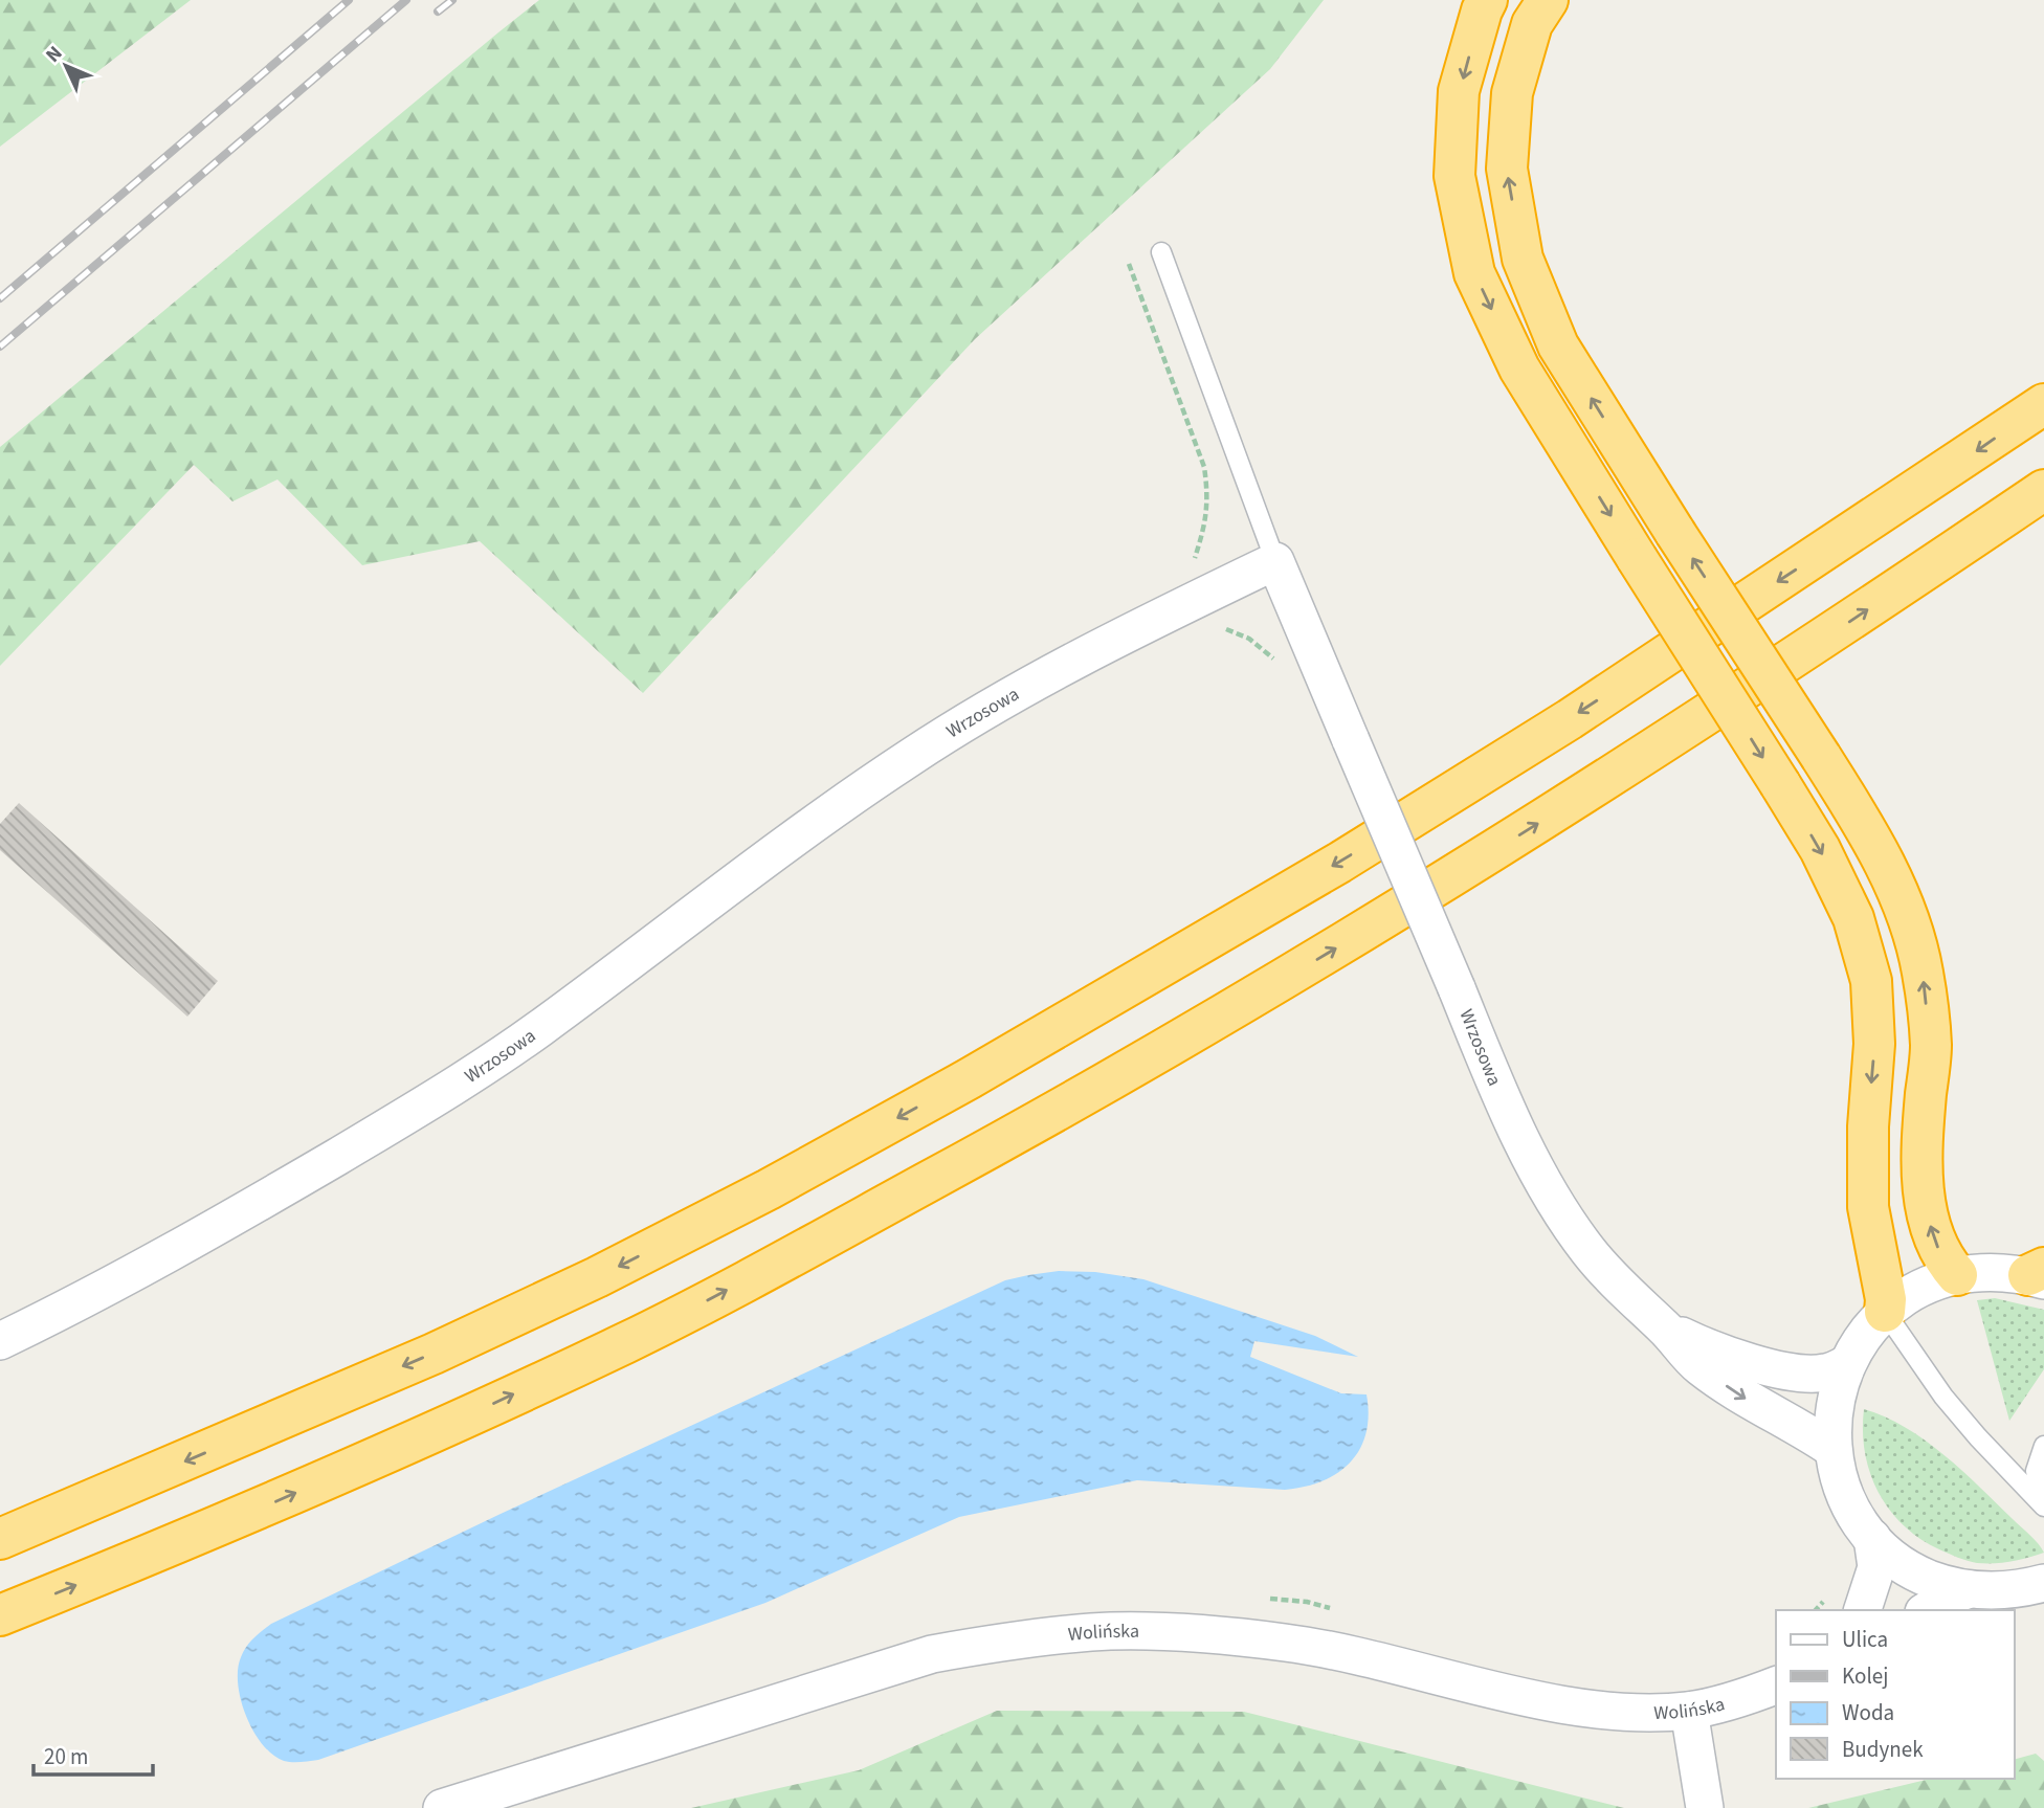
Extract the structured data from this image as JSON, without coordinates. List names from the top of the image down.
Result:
{
  "streets": {
    "street": ["Wrzosowa", "Wolińska"]
  },
  "legend": [
    "Ulica",
    "Kolej",
    "Woda",
    "Budynek"
  ],
  "scale_bar": "20 m",
  "north": "top left"
}
